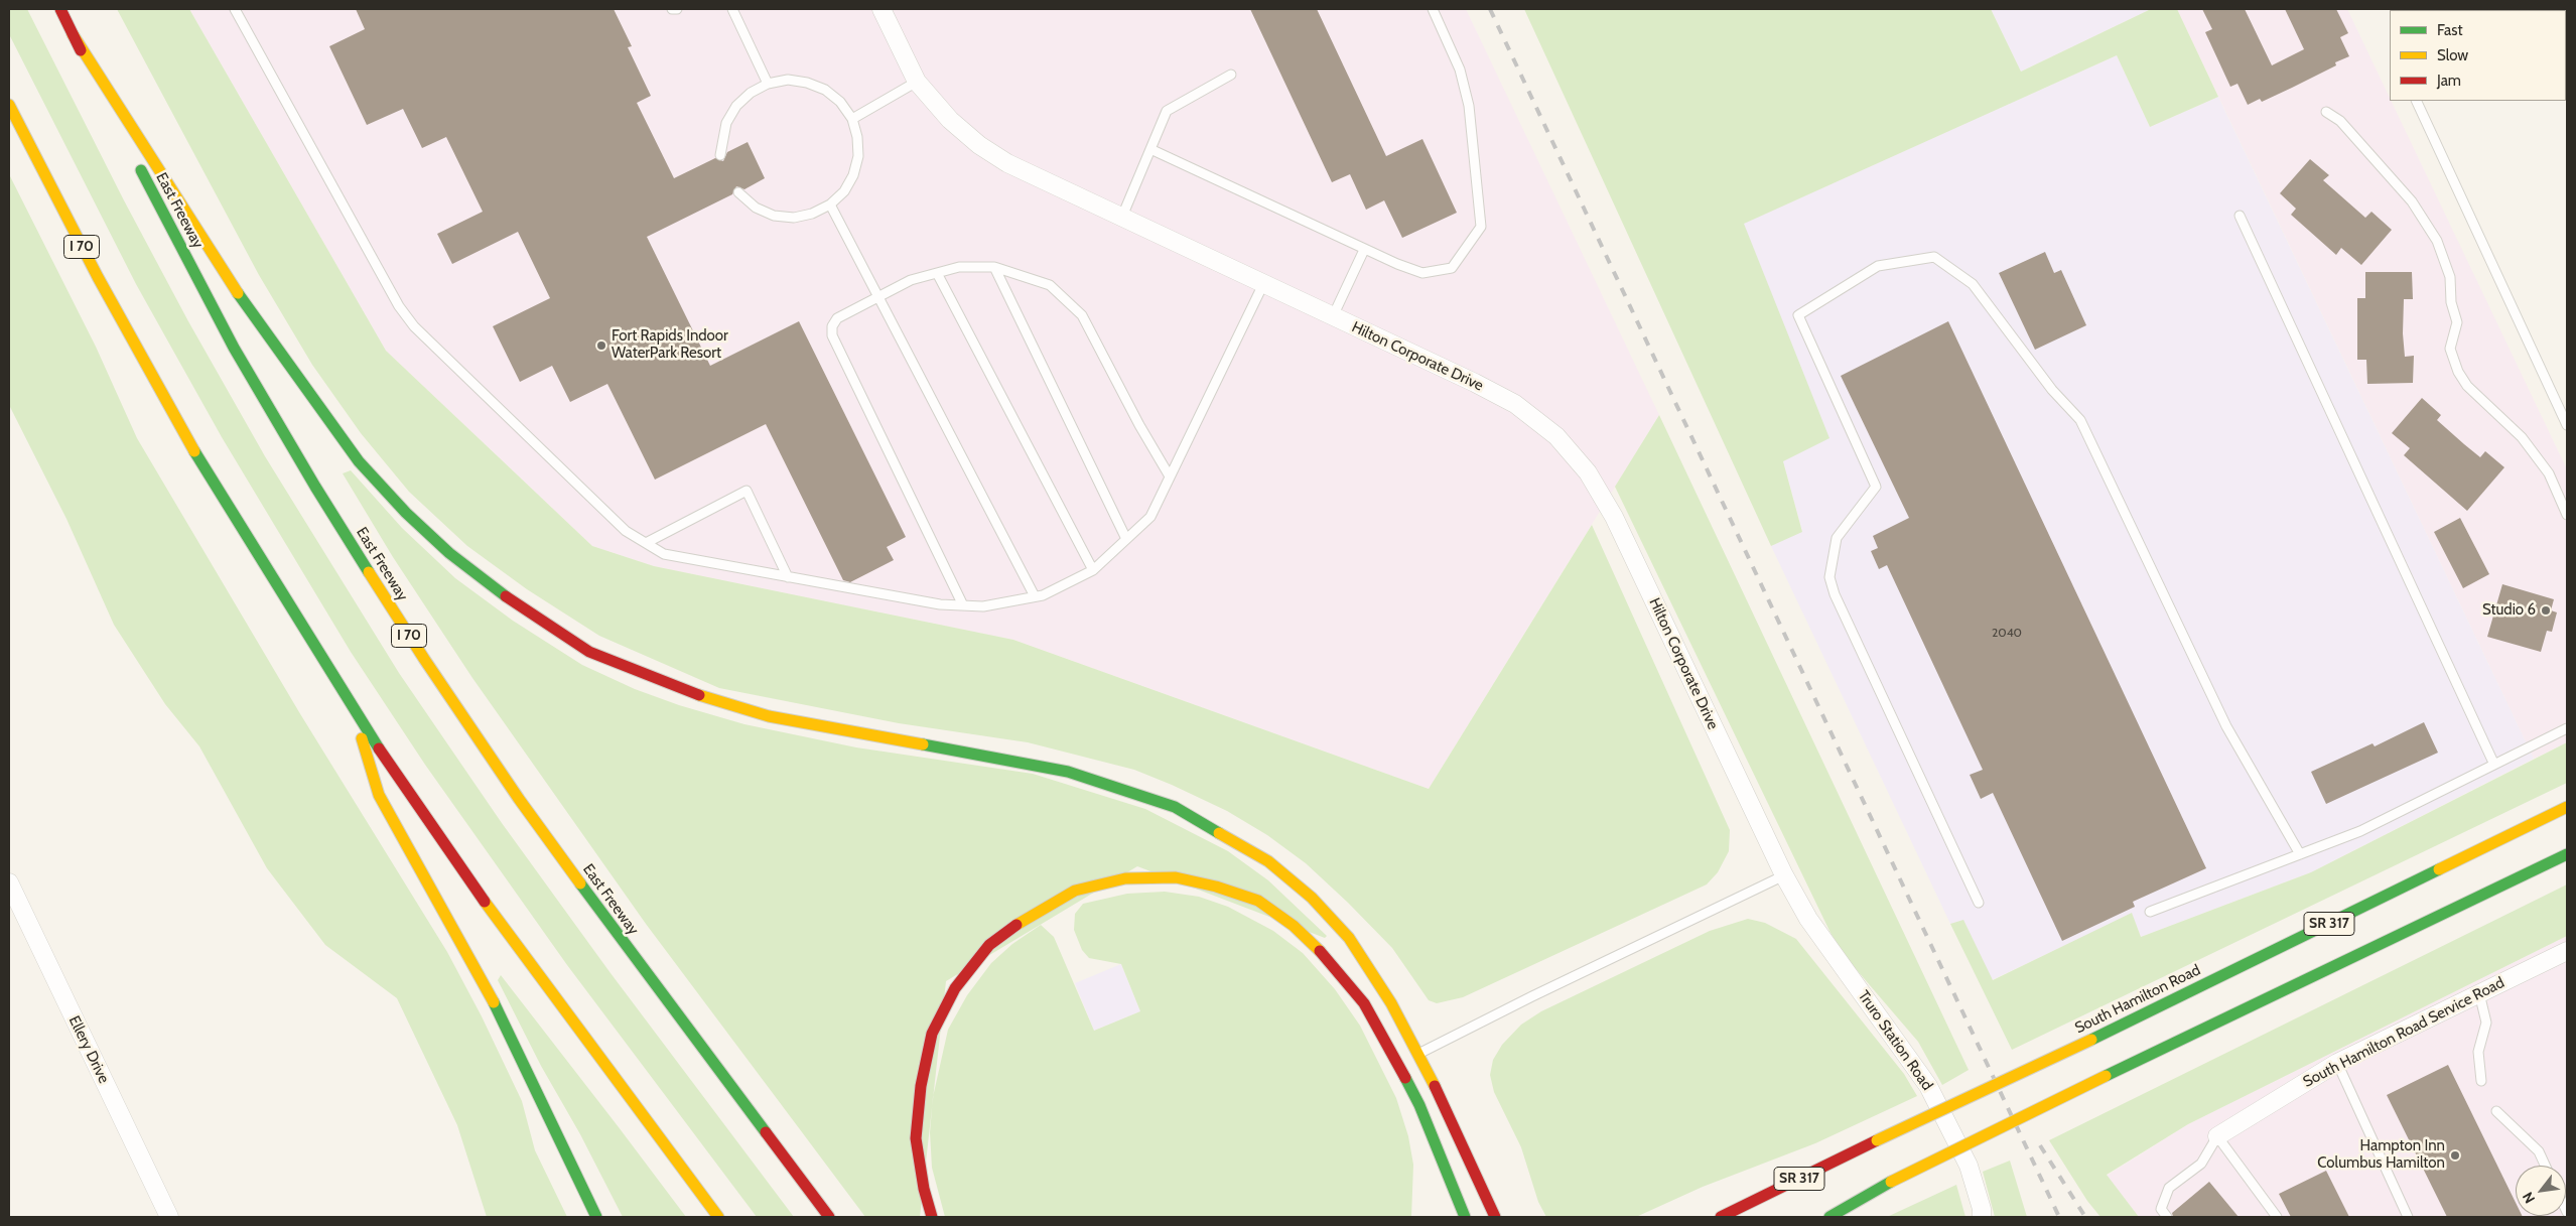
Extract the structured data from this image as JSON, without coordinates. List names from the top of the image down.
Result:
{
  "streets": {
    "main road": [
      "East Freeway",
      "I 70",
      "SR 317",
      "South Hamilton Road"
    ],
    "street": [
      "Hilton Corporate Drive",
      "South Hamilton Road Service Road",
      "Truro Station Road",
      "Ellery Drive"
    ]
  },
  "crossings": [
    ["Hilton Corporate Drive", "Truro Station Road"]
  ],
  "places": ["Fort Rapids Indoor WaterPark Resort", "Studio 6", "Hampton Inn Columbus Hamilton"],
  "house_numbers": ["2040"],
  "legend": ["Fast", "Slow", "Jam"],
  "north": "bottom left"
}
